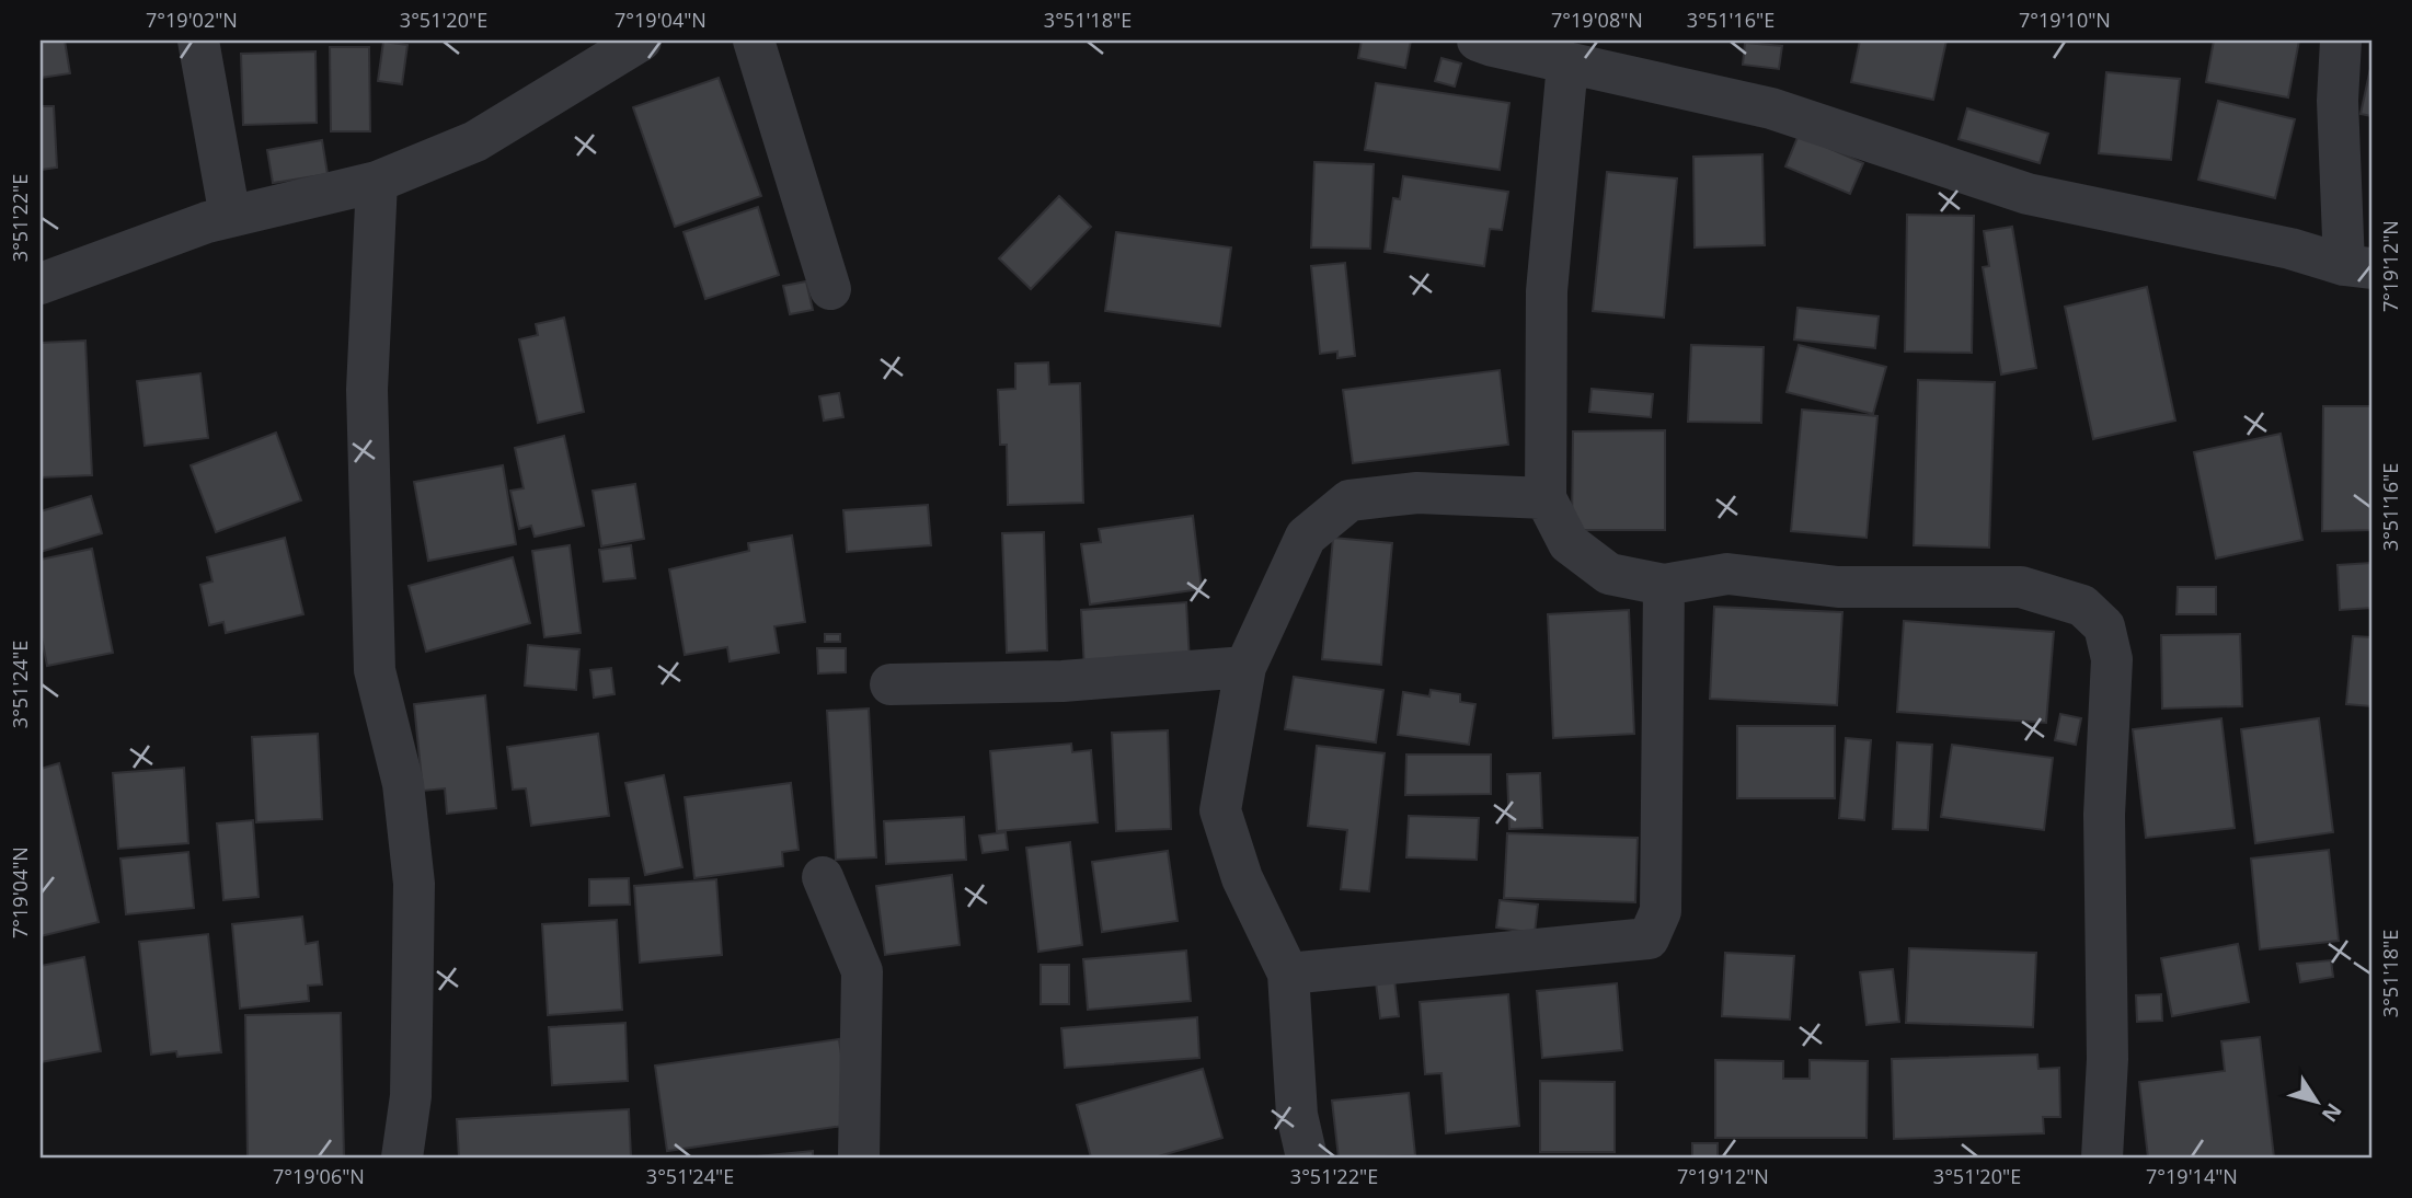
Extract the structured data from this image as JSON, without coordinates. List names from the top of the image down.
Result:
{
  "north": "bottom right",
  "coordinates": [
    "7°19'02\"N",
    "3°51'20\"E",
    "7°19'04\"N",
    "3°51'18\"E",
    "7°19'08\"N",
    "3°51'16\"E",
    "7°19'10\"N",
    "3°51'22\"E",
    "7°19'12\"N",
    "3°51'24\"E",
    "7°19'06\"N",
    "7°19'14\"N"
  ]
}
